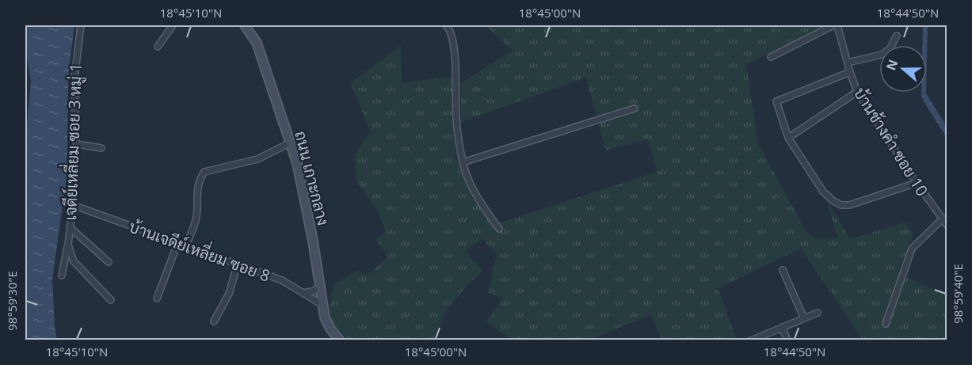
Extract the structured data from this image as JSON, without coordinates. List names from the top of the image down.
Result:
{
  "streets": {
    "street": [
      "เจดีย์เหลี่ยม ซอย 3 หมู่ 1",
      "บ้านช้างคำ ซอย 10",
      "ถนน เกาะกลาง",
      "บ้านเจดีย์เหลี่ยม ซอย 8"
    ]
  },
  "crossings": [
    ["เจดีย์เหลี่ยม ซอย 3 หมู่ 1", "บ้านเจดีย์เหลี่ยม ซอย 8"],
    ["ถนน เกาะกลาง", "บ้านเจดีย์เหลี่ยม ซอย 8"]
  ],
  "north": "left",
  "coordinates": [
    "18°45'10\"N",
    "18°45'00\"N",
    "18°44'50\"N",
    "98°59'40\"E",
    "98°59'30\"E"
  ]
}
